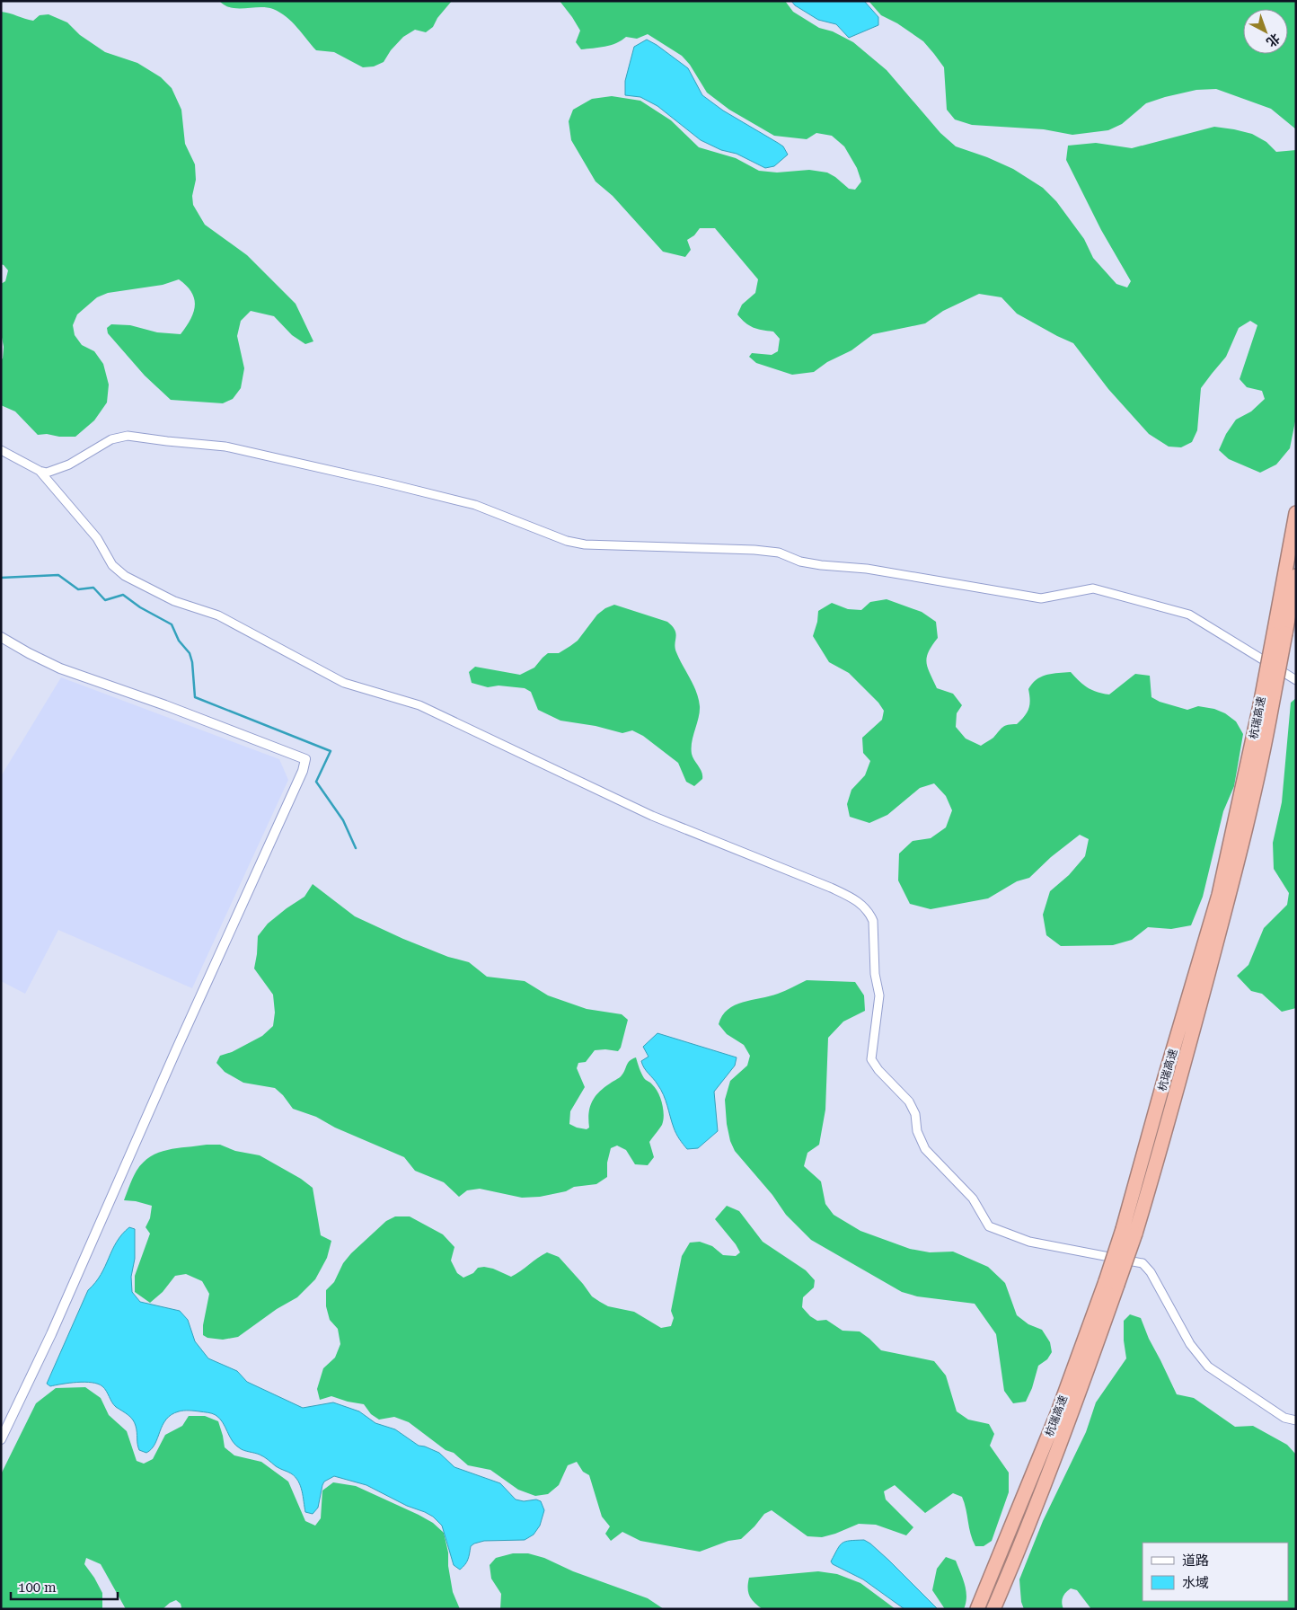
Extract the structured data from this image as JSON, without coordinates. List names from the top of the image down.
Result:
{
  "streets": {
    "highway": ["杭瑞高速"]
  },
  "legend": ["道路", "水域"],
  "scale_bar": "100 m",
  "north": "bottom right"
}
